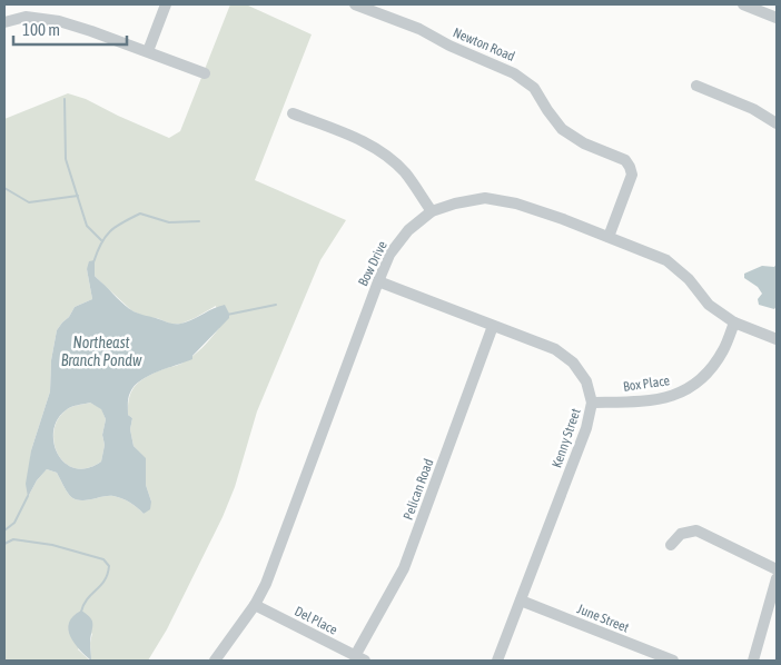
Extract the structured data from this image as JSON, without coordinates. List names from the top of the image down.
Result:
{
  "streets": {
    "street": [
      "Newton Road",
      "Bow Drive",
      "Box Place",
      "Kenny Street",
      "Pelican Road",
      "June Street",
      "Del Place"
    ]
  },
  "crossings": [
    ["Newton Road", "Bow Drive"],
    ["Bow Drive", "Box Place"],
    ["Bow Drive", "Kenny Street"],
    ["Bow Drive", "Del Place"],
    ["Box Place", "Kenny Street"],
    ["Kenny Street", "Pelican Road"],
    ["Kenny Street", "June Street"],
    ["Pelican Road", "Del Place"]
  ],
  "water": ["Northeast Branch Pondw"],
  "scale_bar": "100 m"
}
